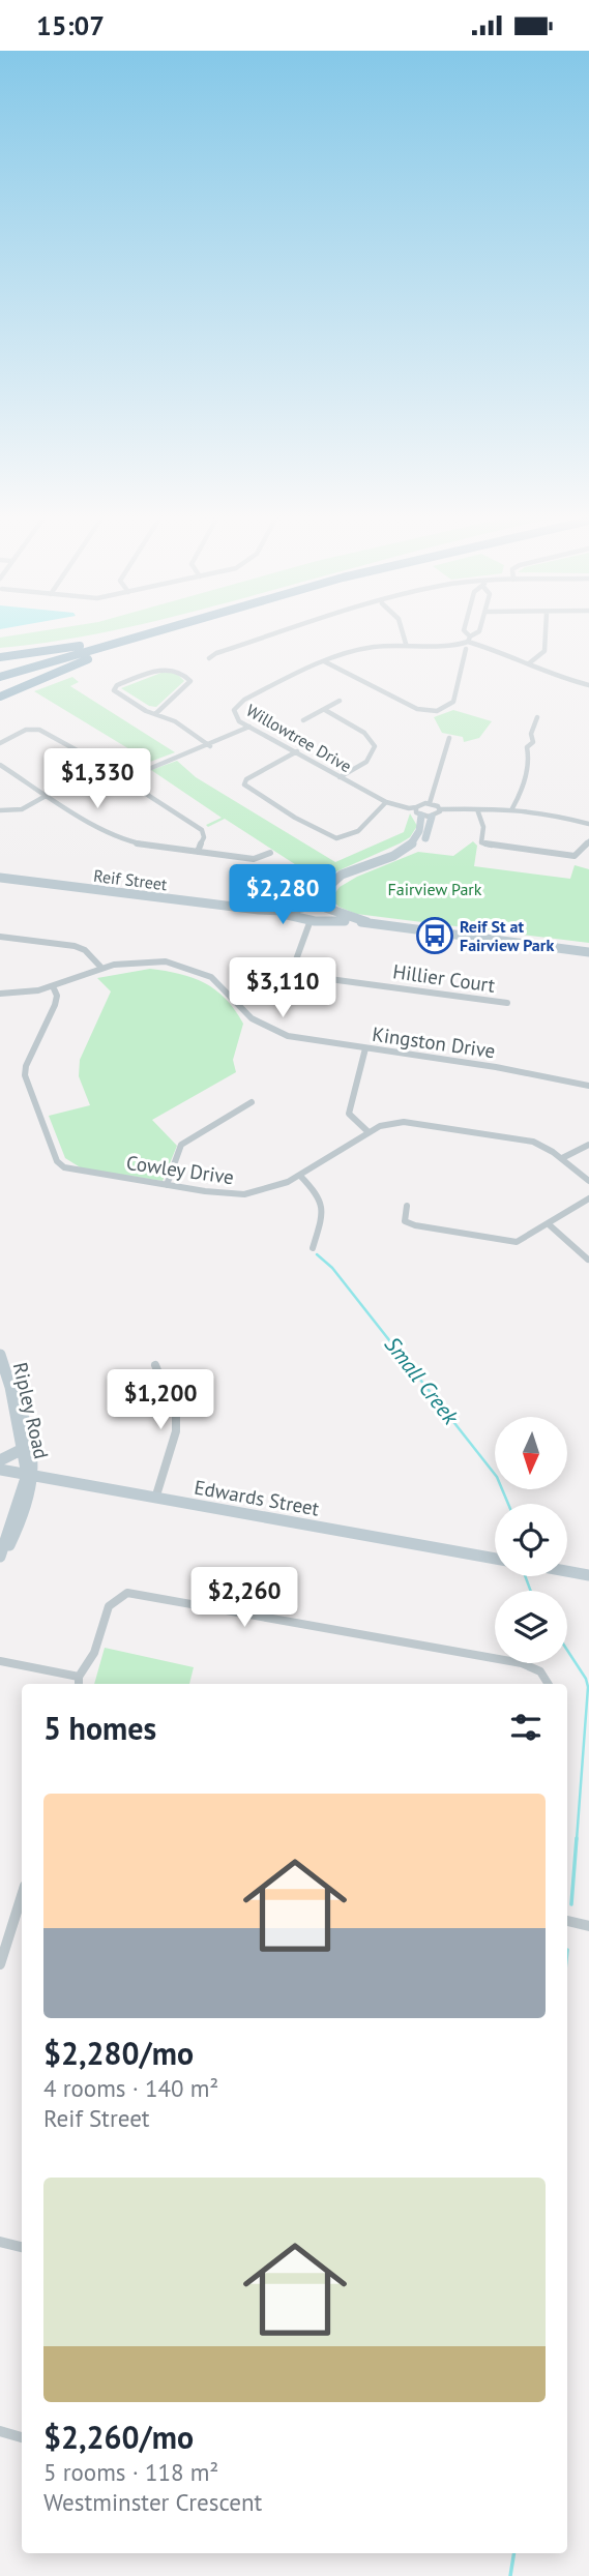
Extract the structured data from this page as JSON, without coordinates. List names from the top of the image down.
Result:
{
  "streets": {
    "main road": ["Reif Street", "Ripley Road", "Edwards Street"],
    "street": [
      "Willowtree Drive",
      "Hillier Court",
      "Kingston Drive",
      "Cowley Drive"
    ]
  },
  "crossings": [
    ["Kingston Drive", "Cowley Drive"],
    ["Ripley Road", "Edwards Street"]
  ],
  "water": ["Small Creek"],
  "parks": ["Fairview Park"],
  "places": {
    "bus stop": ["Reif St at Fairview Park"]
  },
  "north": "bottom",
  "page": {
    "status": "15:07",
    "price": [
      "$1,330",
      "$2,280",
      "$3,110",
      "$1,200",
      "$2,260"
    ],
    "heading": "5 homes",
    "list": [
      {
        "name": "$2,280/mo",
        "note": "4 rooms · 140 m² · Reif Street"
      },
      {
        "name": "$2,260/mo",
        "note": "5 rooms · 118 m² · Westminster Crescent"
      }
    ]
  }
}
